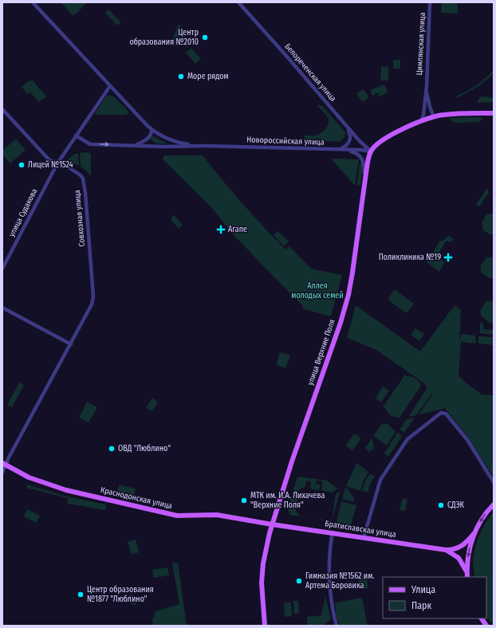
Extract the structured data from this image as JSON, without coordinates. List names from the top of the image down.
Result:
{
  "streets": {
    "main road": ["улица Верхние Поля", "Краснодонская улица", "Братиславская улица"],
    "street": [
      "Цимлянская улица",
      "Белореченская улица",
      "Новороссийская улица",
      "улица Судакова",
      "Совхозная улица"
    ]
  },
  "crossings": [
    ["Белореченская улица", "Новороссийская улица"],
    ["Белореченская улица", "улица Верхние Поля"],
    ["Новороссийская улица", "улица Верхние Поля"],
    ["улица Судакова", "Совхозная улица"],
    ["Совхозная улица", "Краснодонская улица"],
    ["улица Верхние Поля", "Краснодонская улица"],
    ["улица Верхние Поля", "Братиславская улица"],
    ["Краснодонская улица", "Братиславская улица"]
  ],
  "parks": ["Аллея молодых семей"],
  "places": {
    "other": [
      "Центр образования №2010",
      "Море рядом",
      "Лицей №1524",
      "ОВД \"Люблино\"",
      "МТК им. И.А. Лихачева \"Верхние Поля\"",
      "СДЭК",
      "Гимназия №1562 им. Артема Боровика",
      "Центр образования №1877 \"Люблино\""
    ],
    "health": ["Агапе", "Поликлиника №19"]
  },
  "legend": ["Улица", "Парк"]
}
